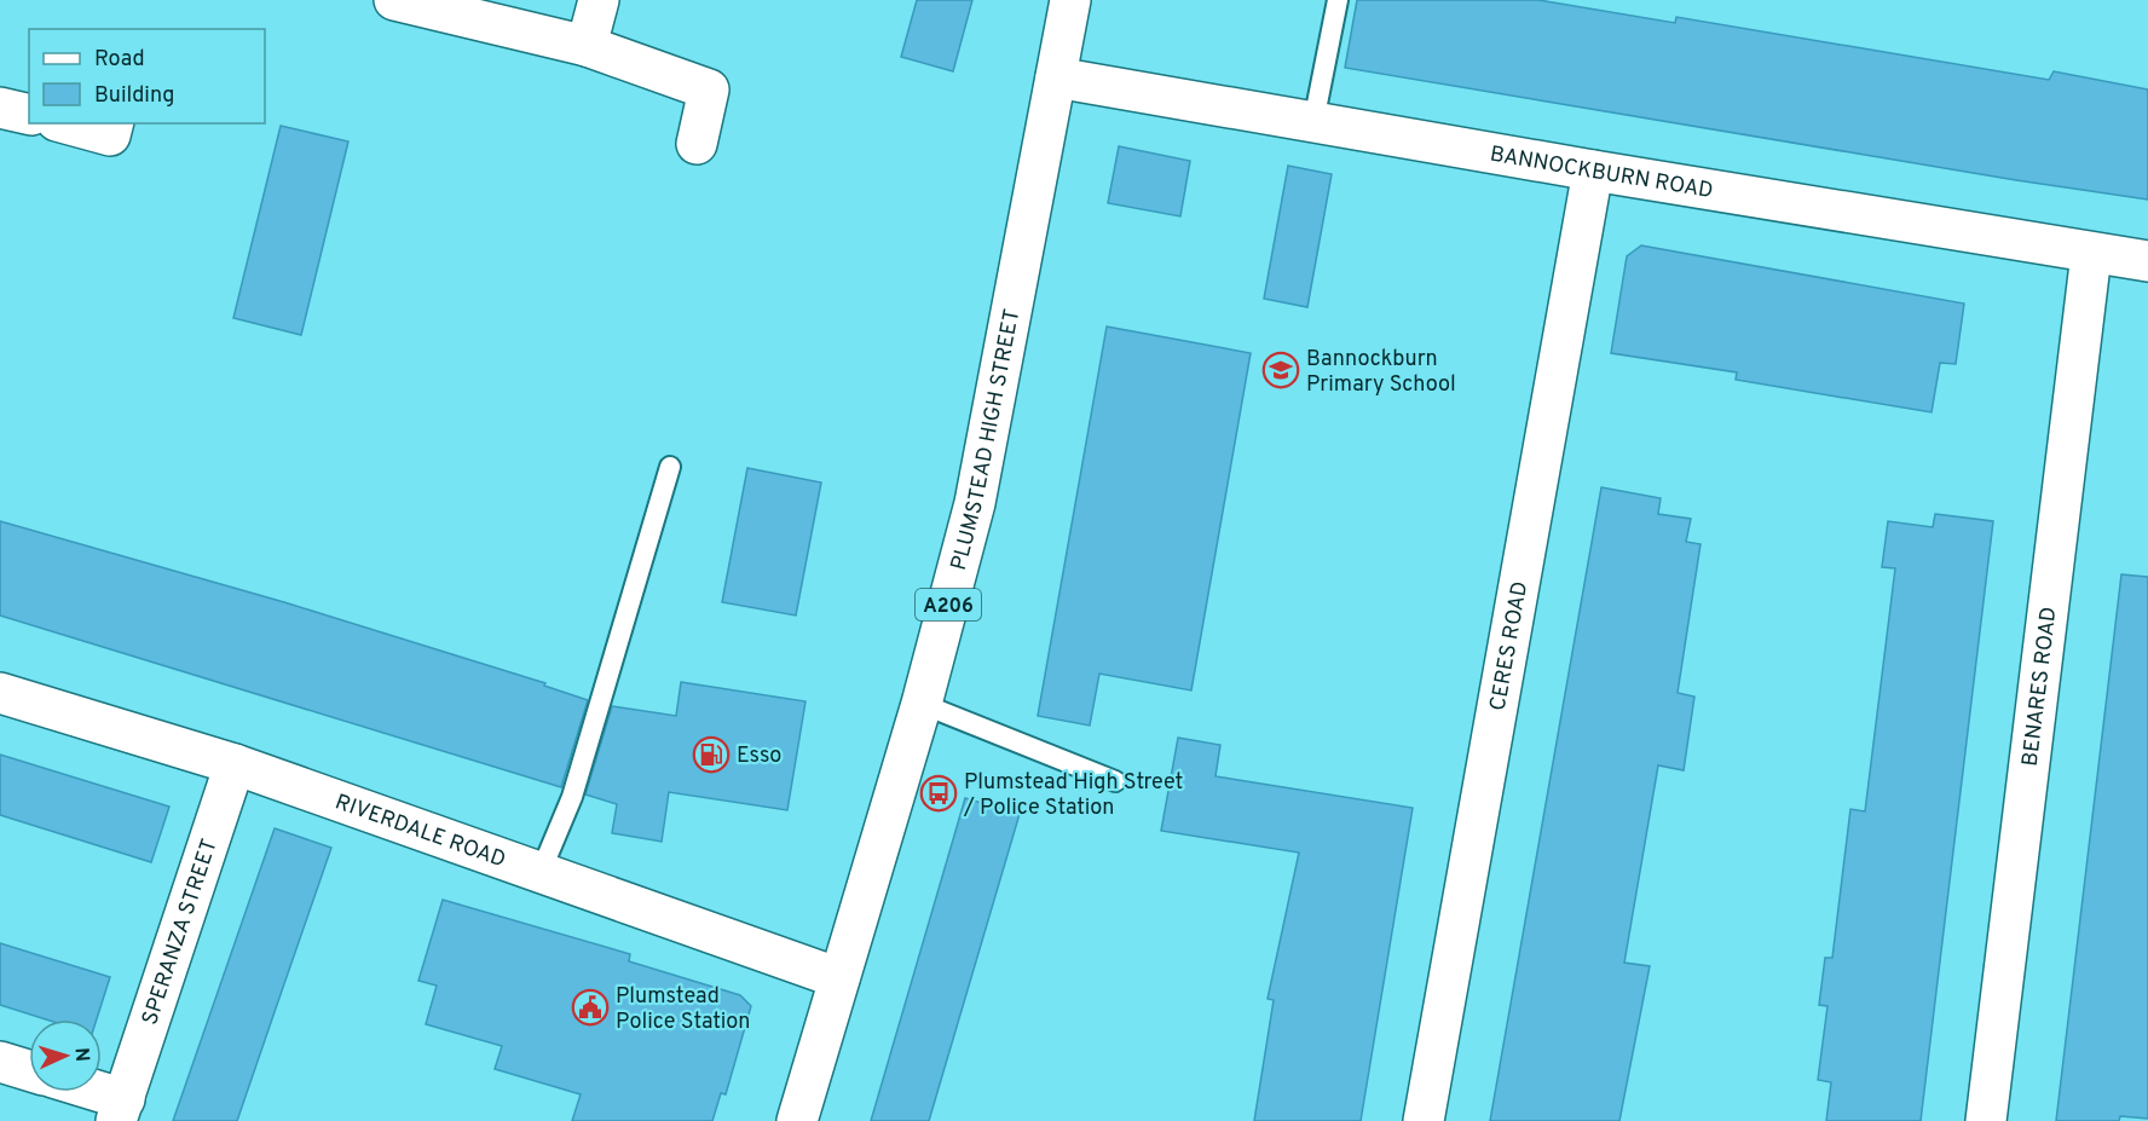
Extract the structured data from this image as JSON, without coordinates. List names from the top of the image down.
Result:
{
  "streets": {
    "street": [
      "BANNOCKBURN ROAD",
      "PLUMSTEAD HIGH STREET",
      "A206",
      "CERES ROAD",
      "BENARES ROAD",
      "RIVERDALE ROAD",
      "SPERANZA STREET"
    ]
  },
  "crossings": [
    ["BANNOCKBURN ROAD", "PLUMSTEAD HIGH STREET"],
    ["BANNOCKBURN ROAD", "CERES ROAD"],
    ["BANNOCKBURN ROAD", "BENARES ROAD"],
    ["PLUMSTEAD HIGH STREET", "RIVERDALE ROAD"],
    ["RIVERDALE ROAD", "SPERANZA STREET"]
  ],
  "places": {
    "school or university": ["Bannockburn Primary School"],
    "fuel station": ["Esso"],
    "bus stop": ["Plumstead High Street / Police Station"],
    "public building": ["Plumstead Police Station"]
  },
  "legend": ["Road", "Building"],
  "north": "right"
}
